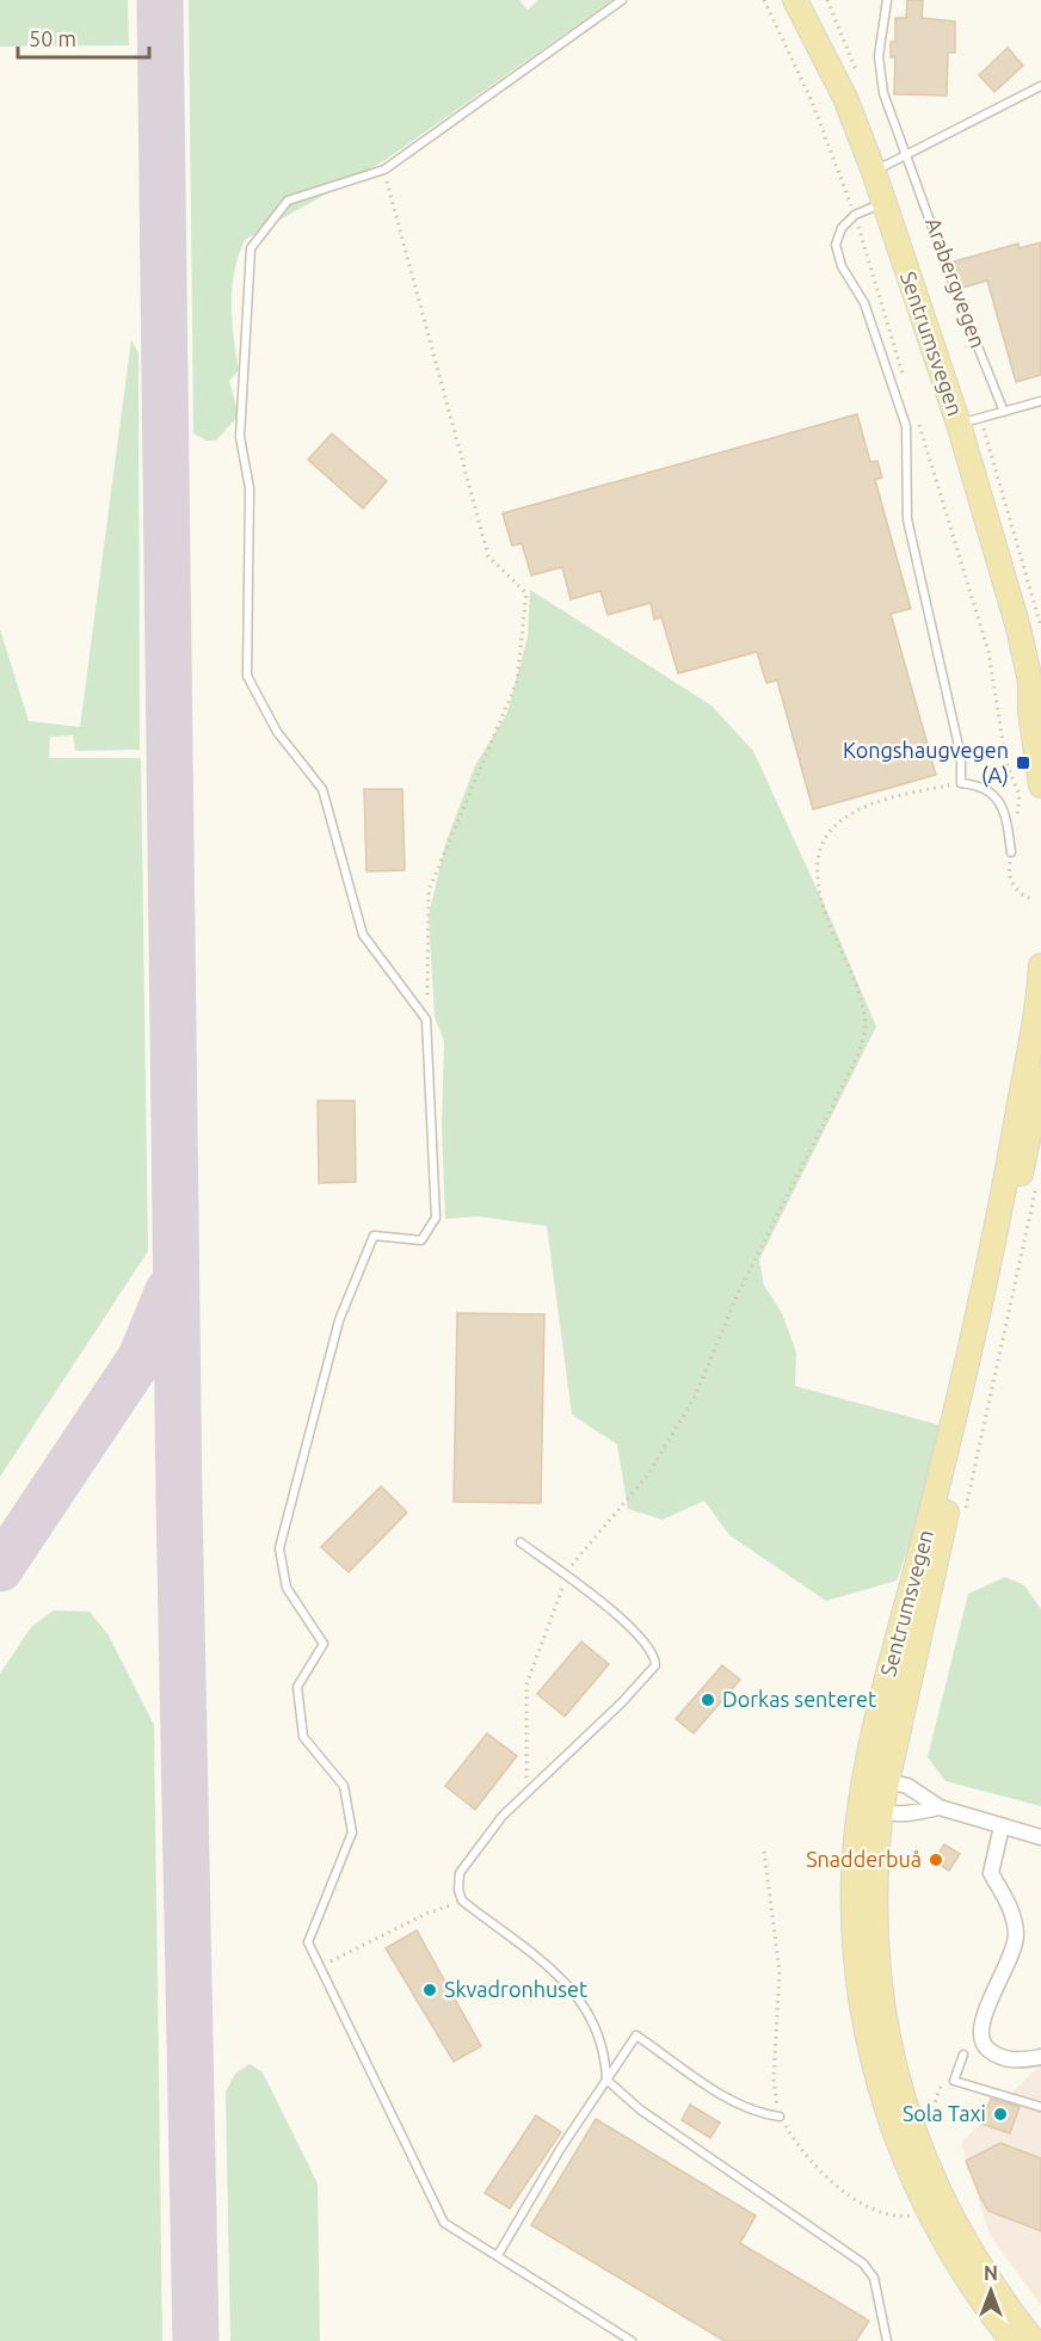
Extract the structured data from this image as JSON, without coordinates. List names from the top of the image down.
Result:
{
  "streets": {
    "main road": ["Sentrumsvegen"],
    "lane": ["Arabergvegen"]
  },
  "places": {
    "transit": ["Kongshaugvegen (A)"],
    "other": [
      "Dorkas senteret",
      "Snadderbuå",
      "Skvadronhuset",
      "Sola Taxi"
    ]
  },
  "scale_bar": "50 m",
  "north": "top"
}
